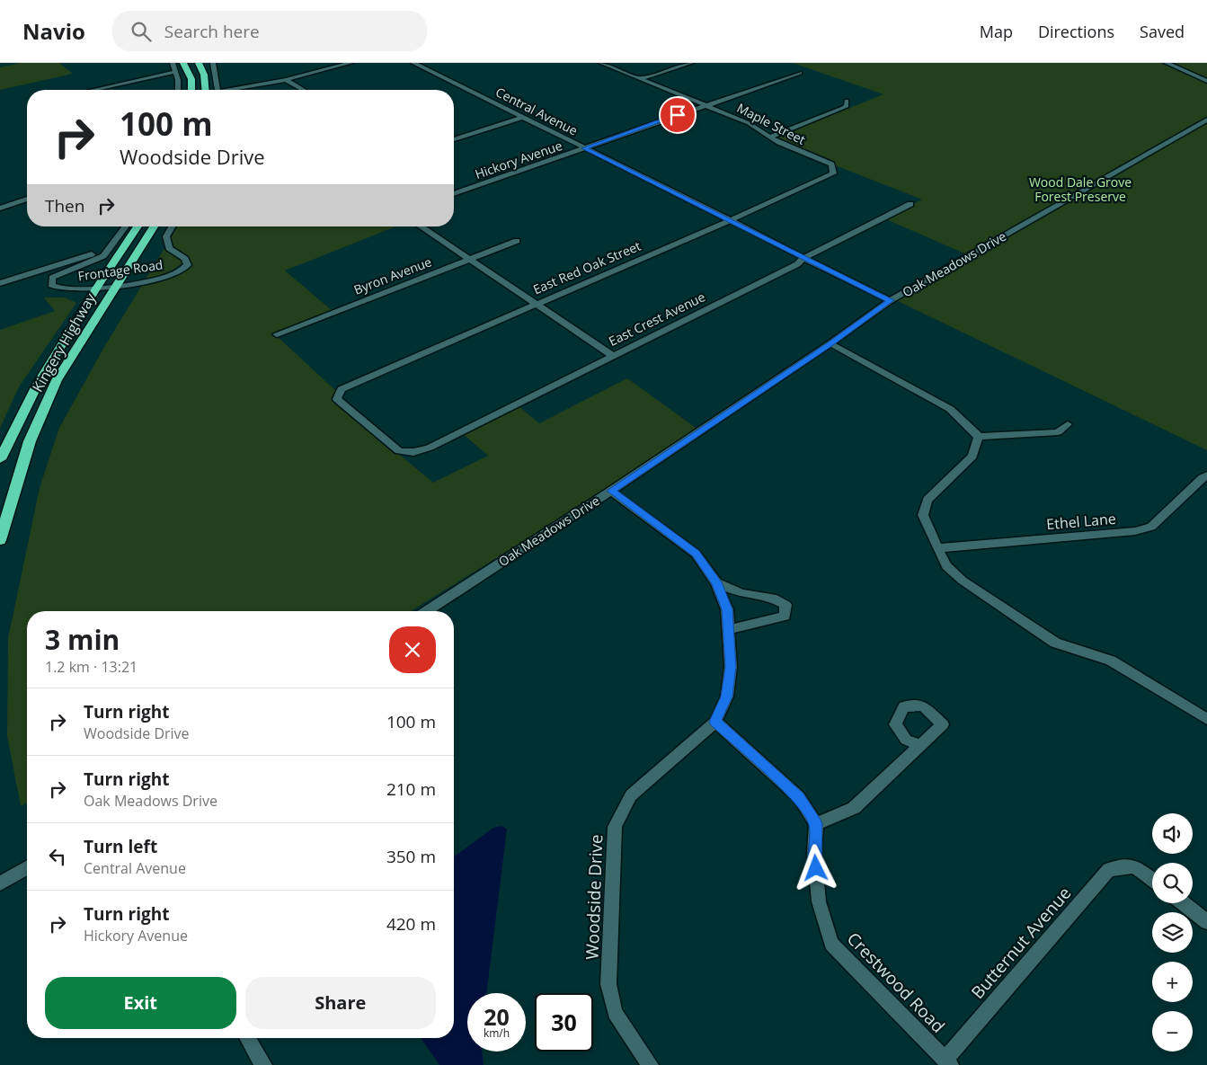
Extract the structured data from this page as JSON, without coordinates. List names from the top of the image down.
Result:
{
  "streets": {
    "highway": ["Kingery Highway"],
    "street": [
      "Central Avenue",
      "Maple Street",
      "Hickory Avenue",
      "Oak Meadows Drive",
      "East Red Oak Street",
      "Frontage Road",
      "Byron Avenue",
      "East Crest Avenue",
      "Ethel Lane",
      "Woodside Drive",
      "Butternut Avenue",
      "Crestwood Road"
    ]
  },
  "crossings": [
    ["Central Avenue", "Hickory Avenue"],
    ["Central Avenue", "Oak Meadows Drive"],
    ["Central Avenue", "East Red Oak Street"],
    ["Central Avenue", "East Crest Avenue"],
    ["Maple Street", "Hickory Avenue"],
    ["Maple Street", "East Red Oak Street"],
    ["Oak Meadows Drive", "Woodside Drive"],
    ["East Red Oak Street", "East Crest Avenue"],
    ["Frontage Road", "Kingery Highway"],
    ["Butternut Avenue", "Crestwood Road"]
  ],
  "parks": ["Wood Dale Grove Forest Preserve"],
  "page": {
    "header": "Navio",
    "search": "Search here",
    "nav": ["Map", "Directions", "Saved"],
    "turn": ["100 m", "Woodside Drive"],
    "then": "Then",
    "heading": ["3 min", "1.2 km · 13:21"],
    "list": [
      {
        "name": "Turn right",
        "note": "Woodside Drive",
        "value": "100 m"
      },
      {
        "name": "Turn right",
        "note": "Oak Meadows Drive",
        "value": "210 m"
      },
      {
        "name": "Turn left",
        "note": "Central Avenue",
        "value": "350 m"
      },
      {
        "name": "Turn right",
        "note": "Hickory Avenue",
        "value": "420 m"
      }
    ],
    "map_buttons": ["+", "−"],
    "buttons": ["Exit", "Share"],
    "speed": "20 km/h",
    "limit": "30"
  }
}
